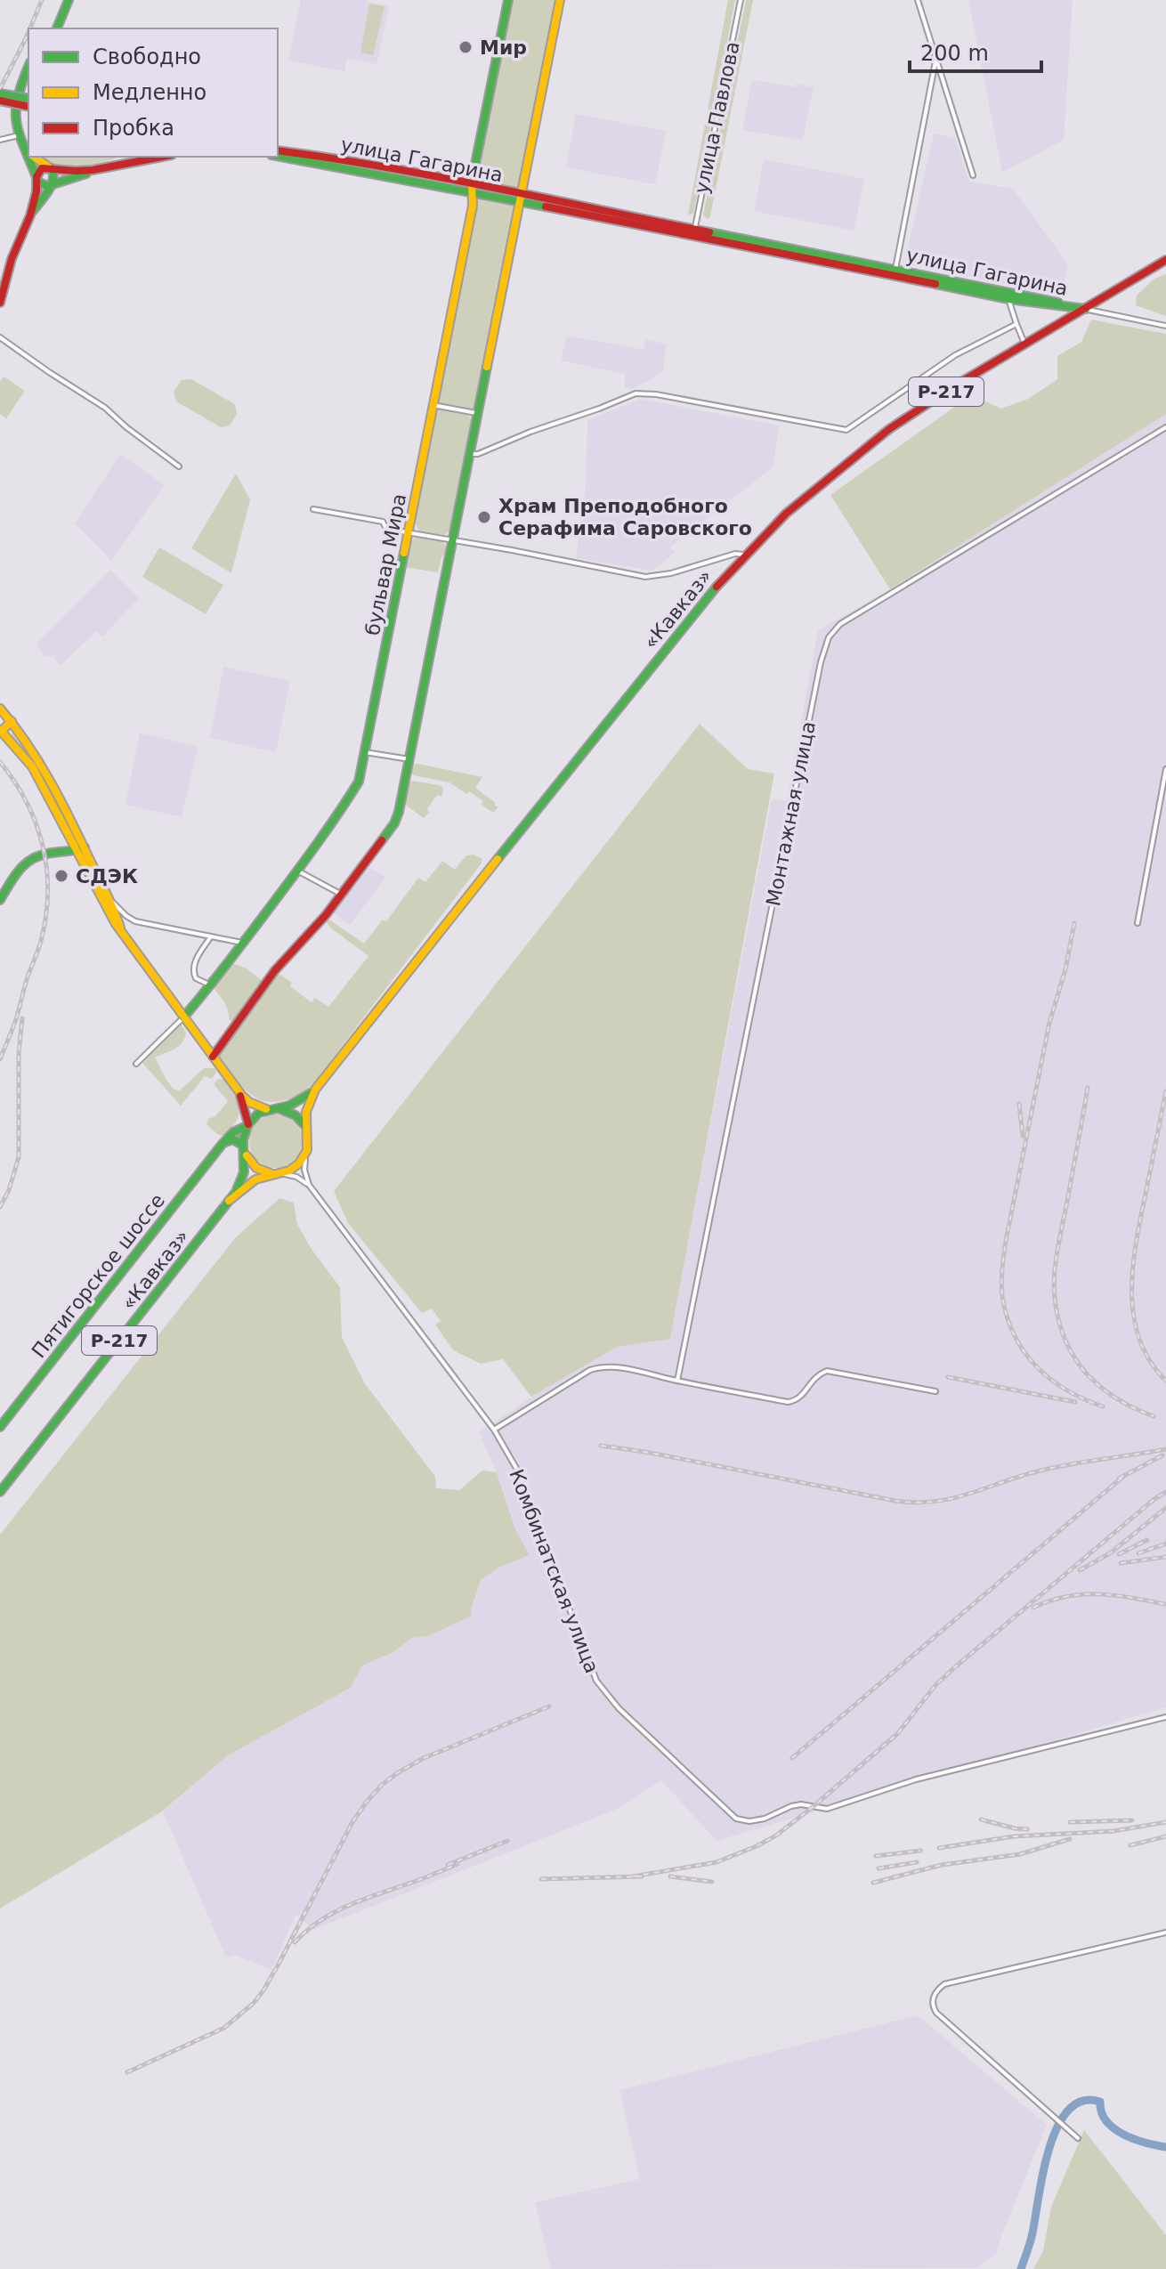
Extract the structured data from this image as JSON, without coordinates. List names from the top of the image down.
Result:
{
  "streets": {
    "main road": [
      "улица Гагарина",
      "Р-217",
      "бульвар Мира",
      "«Кавказ»",
      "Пятигорское шоссе"
    ],
    "street": ["улица Павлова", "Монтажная улица", "Комбинатская улица"]
  },
  "crossings": [
    ["улица Павлова", "улица Гагарина"],
    ["улица Гагарина", "бульвар Мира"],
    ["улица Гагарина", "«Кавказ»"],
    ["«Кавказ»", "Пятигорское шоссе"],
    ["«Кавказ»", "Комбинатская улица"],
    ["Пятигорское шоссе", "Комбинатская улица"]
  ],
  "places": ["Мир", "Храм Преподобного Серафима Саровского", "СДЭК"],
  "legend": ["Свободно", "Медленно", "Пробка"],
  "scale_bar": "200 m"
}
